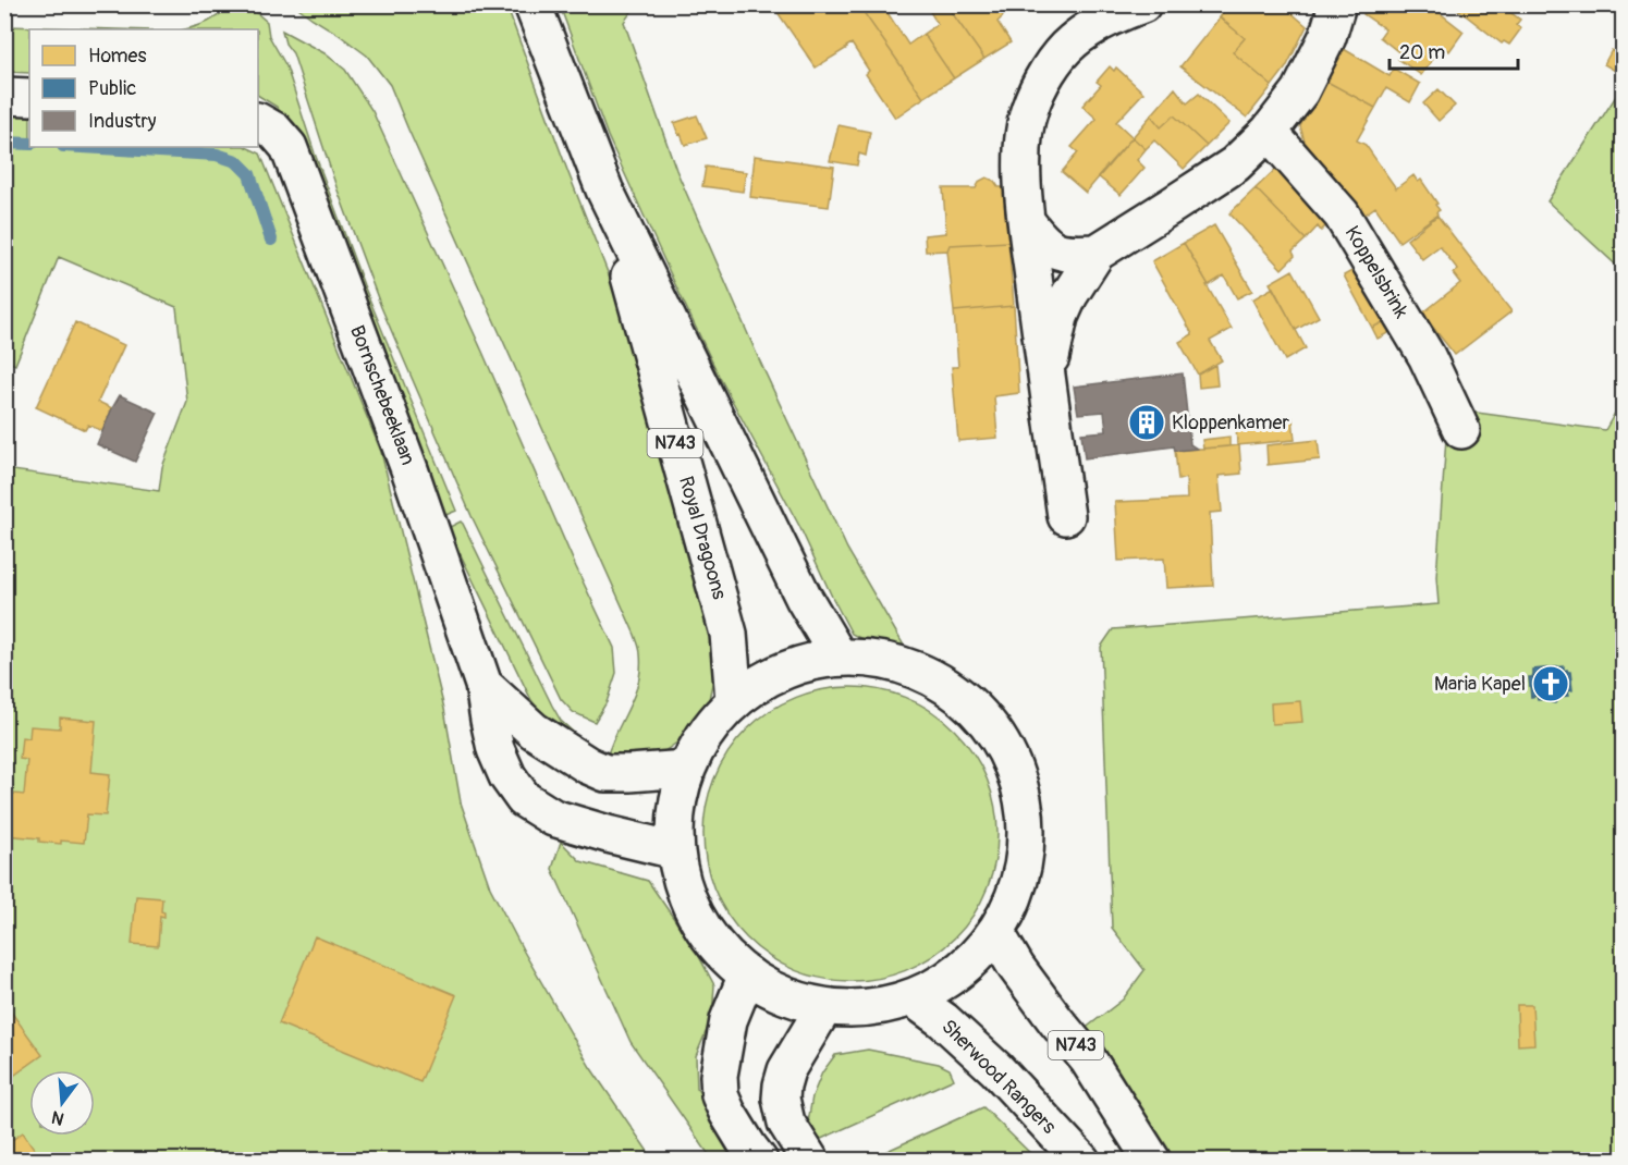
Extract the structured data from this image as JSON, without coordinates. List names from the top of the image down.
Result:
{
  "streets": {
    "street": [
      "Koppelsbrink",
      "Bornschebeeklaan",
      "N743",
      "Royal Dragoons",
      "Sherwood Rangers"
    ]
  },
  "places": {
    "building": ["Kloppenkamer"],
    "church": ["Maria Kapel"]
  },
  "legend": ["Homes", "Public", "Industry"],
  "scale_bar": "20 m",
  "north": "bottom"
}
